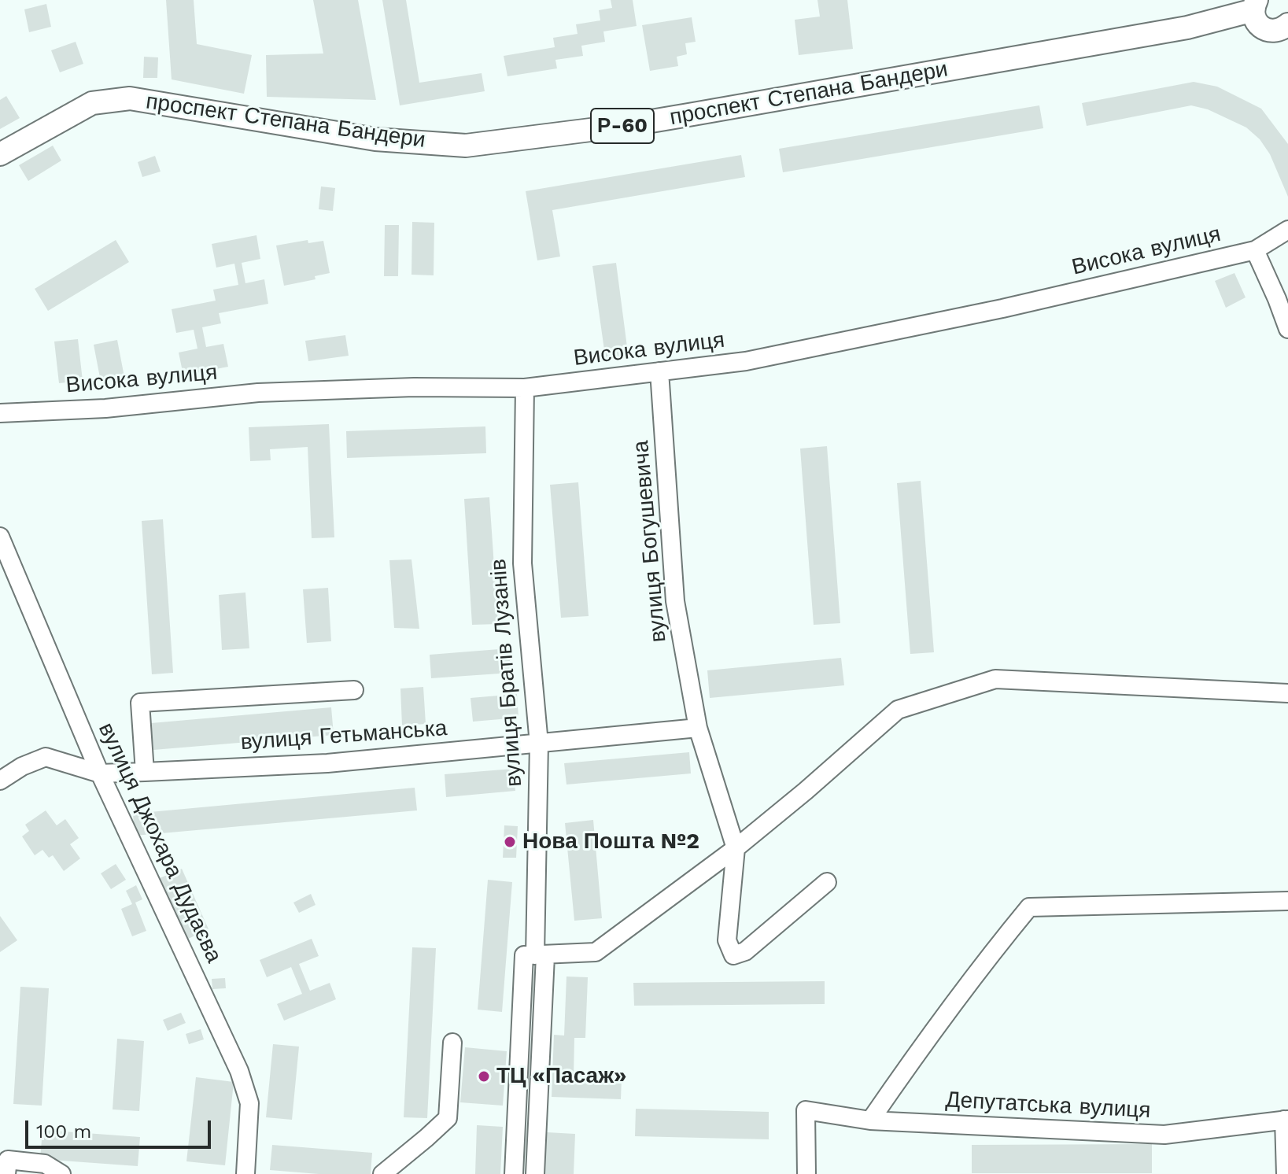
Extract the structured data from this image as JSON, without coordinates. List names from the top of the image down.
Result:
{
  "streets": {
    "main road": ["проспект Степана Бандери", "Р-60"],
    "street": [
      "Висока вулиця",
      "вулиця Богушевича",
      "вулиця Братів Лузанів",
      "вулиця Гетьманська",
      "вулиця Джохара Дудаєва",
      "Депутатська вулиця"
    ]
  },
  "crossings": [
    ["проспект Степана Бандери", "Р-60"],
    ["Висока вулиця", "вулиця Богушевича"],
    ["Висока вулиця", "вулиця Братів Лузанів"],
    ["вулиця Богушевича", "вулиця Гетьманська"],
    ["вулиця Братів Лузанів", "вулиця Гетьманська"],
    ["вулиця Гетьманська", "вулиця Джохара Дудаєва"]
  ],
  "places": ["Нова Пошта №2", "ТЦ «Пасаж»"],
  "scale_bar": "100 m"
}
